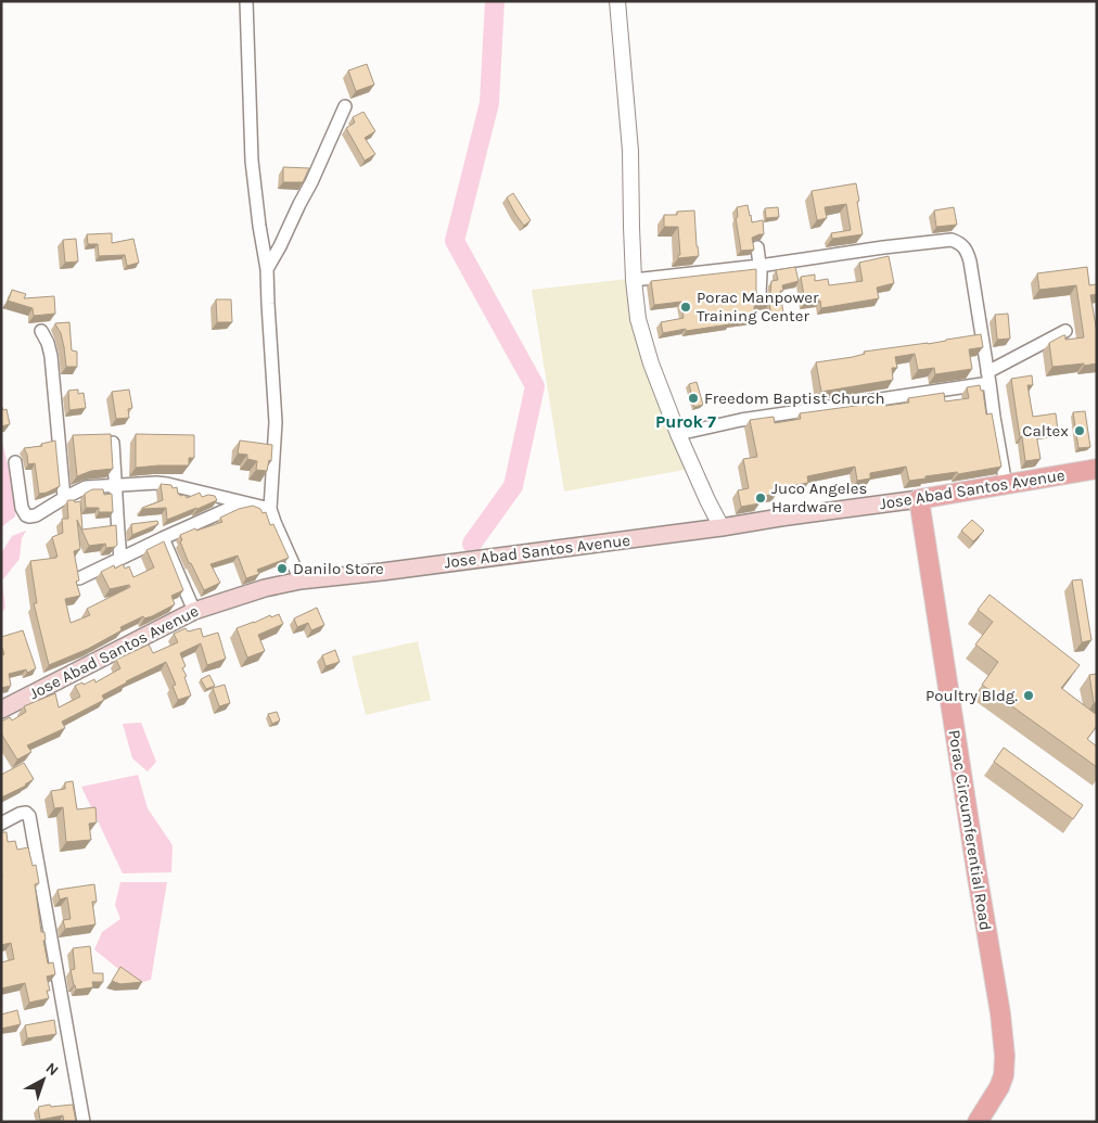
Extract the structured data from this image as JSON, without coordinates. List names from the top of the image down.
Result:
{
  "streets": {
    "main road": ["Jose Abad Santos Avenue", "Porac Circumferential Road"]
  },
  "crossings": [
    ["Jose Abad Santos Avenue", "Porac Circumferential Road"]
  ],
  "districts": ["Purok 7"],
  "places": [
    "Porac Manpower Training Center",
    "Freedom Baptist Church",
    "Caltex",
    "Juco Angeles Hardware",
    "Danilo Store",
    "Poultry Bldg."
  ],
  "north": "top right"
}
